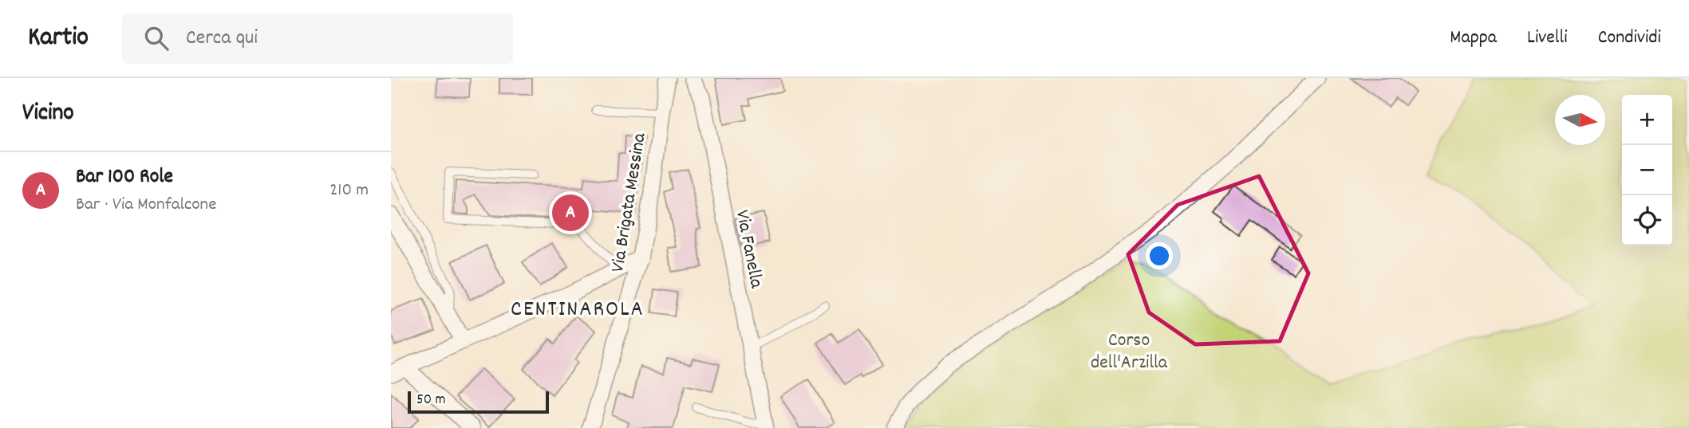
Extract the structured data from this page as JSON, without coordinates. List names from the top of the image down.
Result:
{
  "streets": {
    "street": ["Via Brigata Messina", "Via Fanella"]
  },
  "districts": ["CENTINAROLA"],
  "parks": ["Corso dell'Arzilla"],
  "scale_bar": "50 m",
  "north": "right",
  "page": {
    "header": "Kartio",
    "search": "Cerca qui",
    "nav": ["Mappa", "Livelli", "Condividi"],
    "heading": "Vicino",
    "map_buttons": ["+", "−"],
    "list": [
      {
        "mark": "A",
        "name": "Bar 100 Role",
        "note": "Bar · Via Monfalcone",
        "value": "210 m"
      }
    ],
    "pins": "A",
    "scale": "50 m"
  }
}
